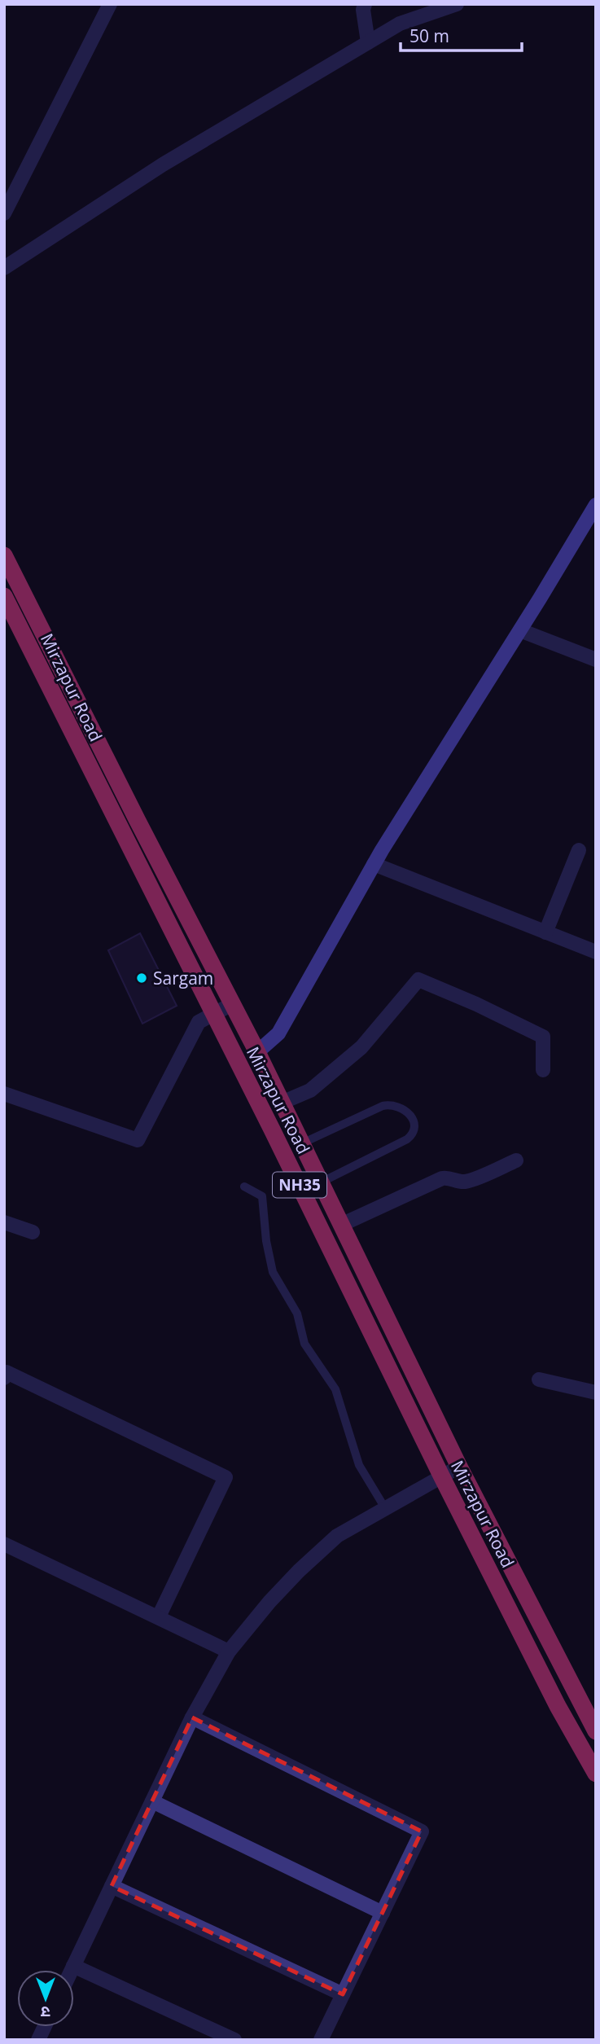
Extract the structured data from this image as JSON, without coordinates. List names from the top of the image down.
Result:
{
  "streets": {
    "highway": ["Mirzapur Road", "NH35"]
  },
  "places": ["Sargam"],
  "scale_bar": "50 m",
  "north": "bottom"
}
